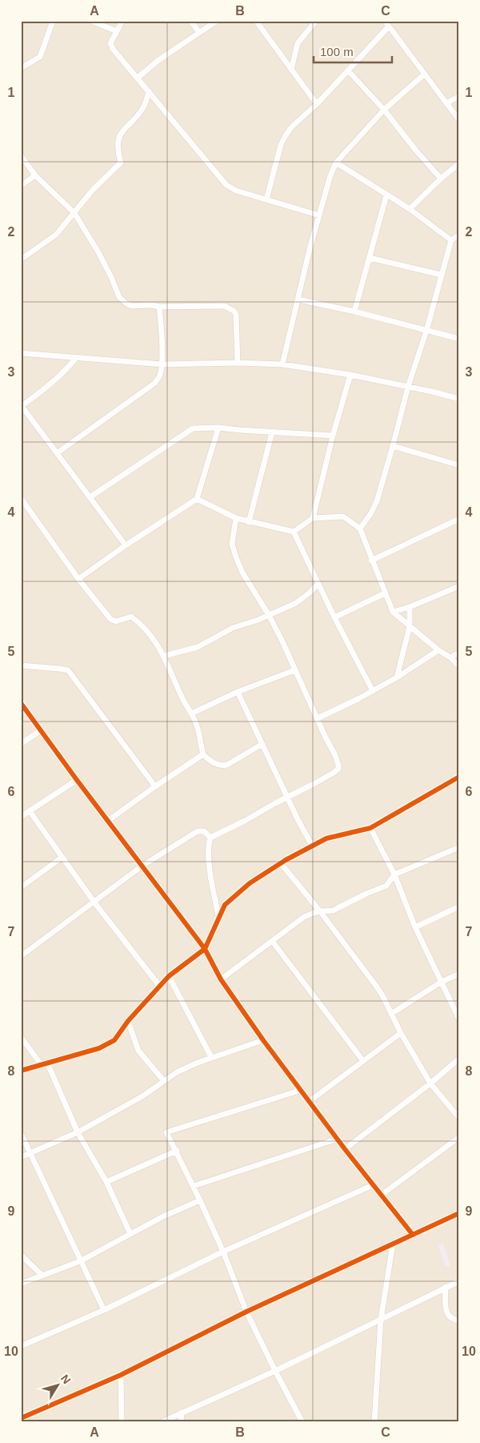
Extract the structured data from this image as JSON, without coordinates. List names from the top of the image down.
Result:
{
  "scale_bar": "100 m",
  "north": "top right",
  "grid": {
    "columns": ["A", "B", "C"],
    "rows": [
      "1",
      "2",
      "3",
      "4",
      "5",
      "6",
      "7",
      "8",
      "9",
      "10"
    ]
  }
}
